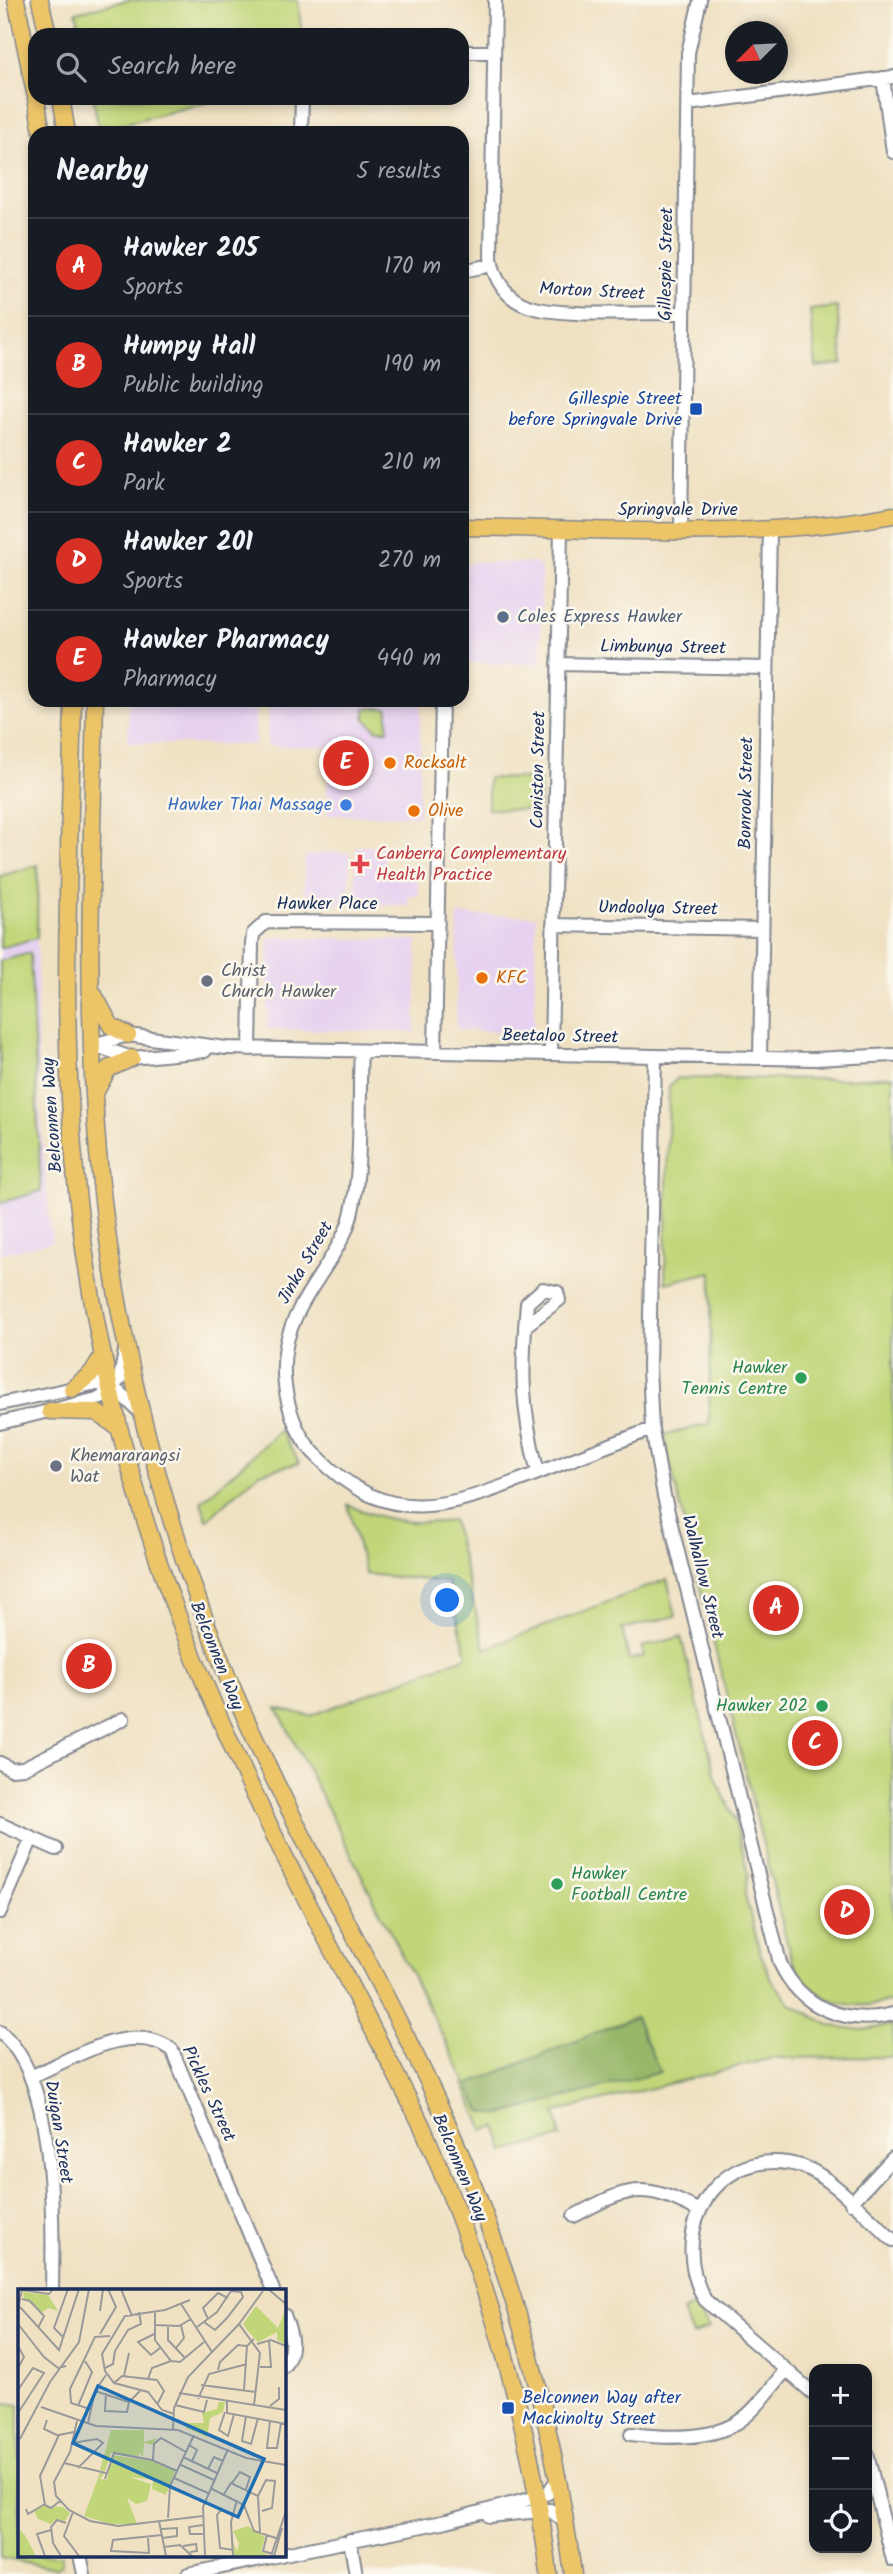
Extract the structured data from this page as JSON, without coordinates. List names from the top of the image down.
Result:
{
  "streets": {
    "main road": ["Springvale Drive", "Belconnen Way"],
    "street": [
      "Gillespie Street",
      "Morton Street",
      "Limbunya Street",
      "Coniston Street",
      "Bonrook Street",
      "Hawker Place",
      "Undoolya Street",
      "Beetaloo Street",
      "Jinka Street",
      "Walhallow Street",
      "Pickles Street",
      "Duigan Street"
    ]
  },
  "crossings": [
    ["Gillespie Street", "Morton Street"],
    ["Gillespie Street", "Springvale Drive"],
    ["Springvale Drive", "Coniston Street"],
    ["Springvale Drive", "Bonrook Street"],
    ["Limbunya Street", "Coniston Street"],
    ["Limbunya Street", "Bonrook Street"],
    ["Coniston Street", "Undoolya Street"],
    ["Coniston Street", "Beetaloo Street"],
    ["Bonrook Street", "Undoolya Street"],
    ["Bonrook Street", "Beetaloo Street"],
    ["Hawker Place", "Beetaloo Street"],
    ["Beetaloo Street", "Belconnen Way"],
    ["Beetaloo Street", "Jinka Street"],
    ["Beetaloo Street", "Walhallow Street"],
    ["Jinka Street", "Walhallow Street"],
    ["Pickles Street", "Duigan Street"]
  ],
  "places": {
    "transit": ["Gillespie Street before Springvale Drive", "Belconnen Way after Mackinolty Street"],
    "other": [
      "Coles Express Hawker",
      "Rocksalt",
      "Hawker Thai Massage",
      "Olive",
      "KFC",
      "Christ Church Hawker",
      "Hawker Tennis Centre",
      "Khemararangsi Wat",
      "Hawker 202",
      "Hawker Football Centre"
    ],
    "health": ["Canberra Complementary Health Practice"]
  },
  "north": "bottom left",
  "page": {
    "search": "Search here",
    "heading": ["Nearby", "5 results"],
    "list": [
      {
        "mark": "A",
        "name": "Hawker 205",
        "note": "Sports",
        "value": "170 m"
      },
      {
        "mark": "B",
        "name": "Humpy Hall",
        "note": "Public building",
        "value": "190 m"
      },
      {
        "mark": "C",
        "name": "Hawker 2",
        "note": "Park",
        "value": "210 m"
      },
      {
        "mark": "D",
        "name": "Hawker 201",
        "note": "Sports",
        "value": "270 m"
      },
      {
        "mark": "E",
        "name": "Hawker Pharmacy",
        "note": "Pharmacy",
        "value": "440 m"
      }
    ],
    "pins": [
      "E",
      "A",
      "B",
      "C",
      "D"
    ],
    "map_buttons": ["+", "−"]
  }
}
